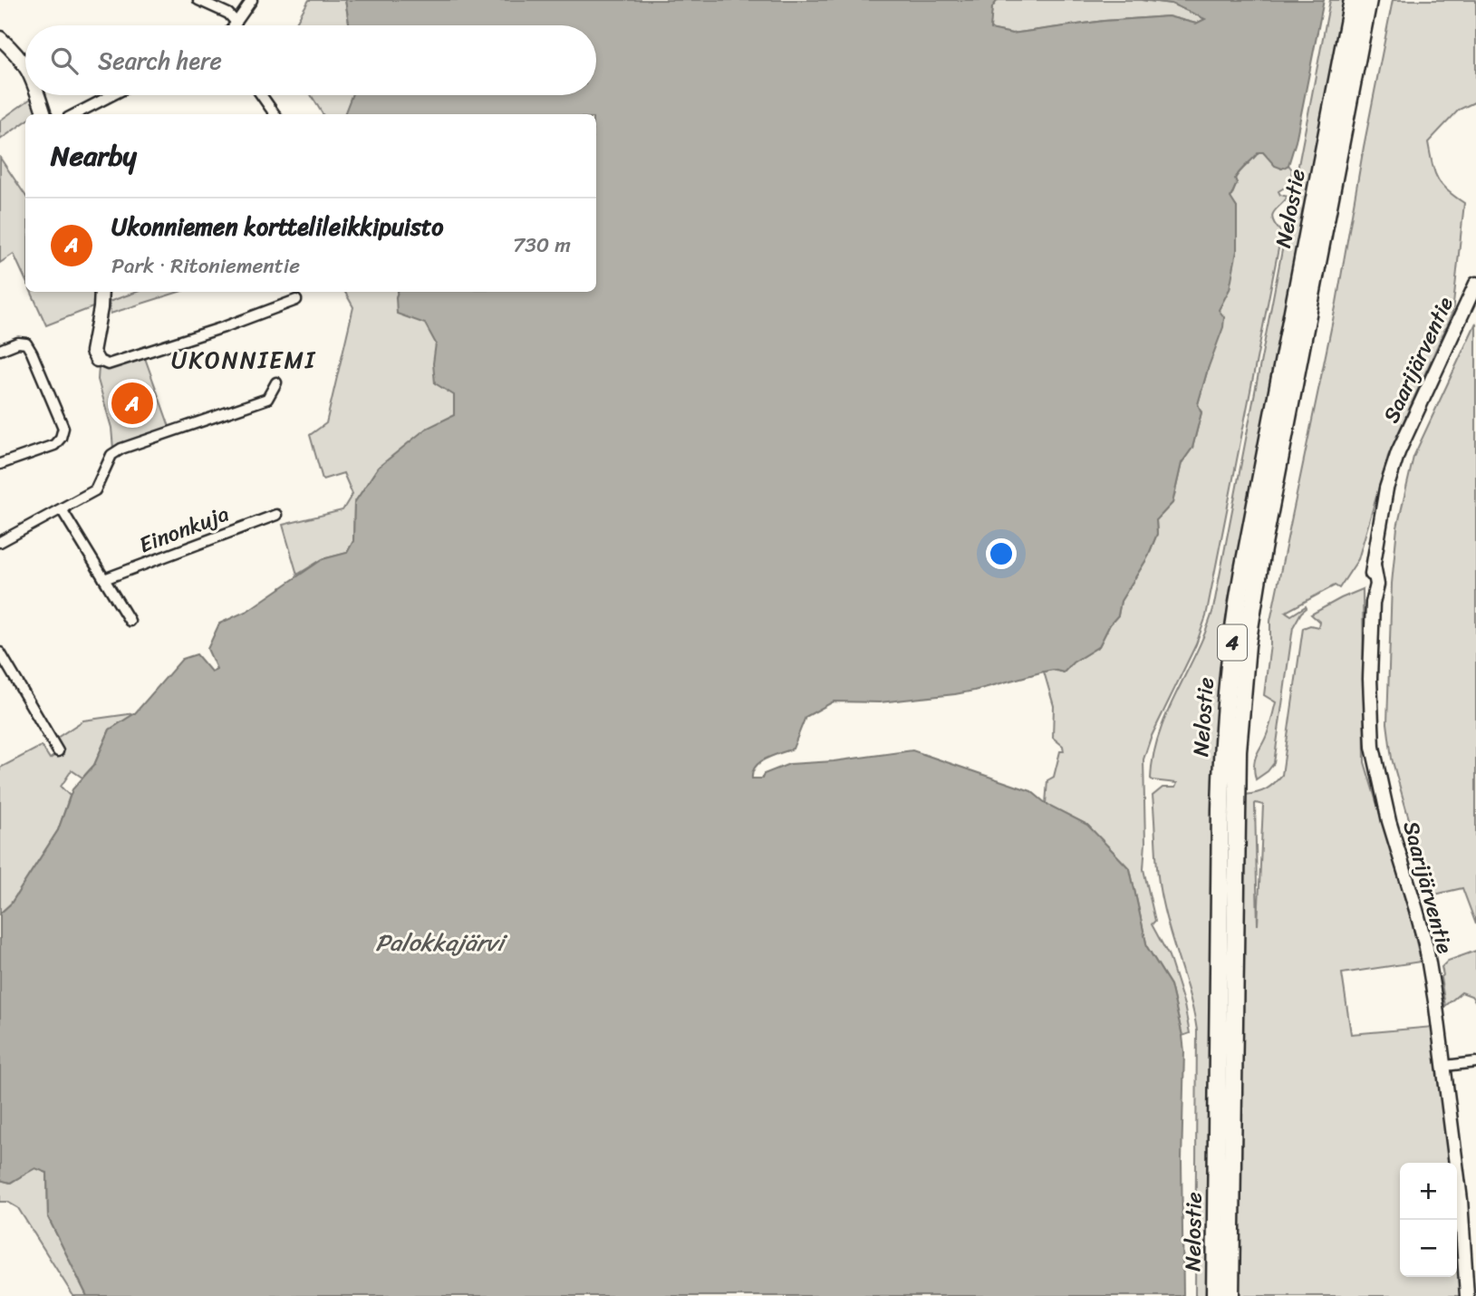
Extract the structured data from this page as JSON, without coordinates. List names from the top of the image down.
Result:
{
  "streets": {
    "highway": ["Nelostie", "4"],
    "main road": ["Saarijärventie"],
    "street": ["Einonkuja"]
  },
  "districts": ["UKONNIEMI"],
  "water": ["Palokkajärvi"],
  "page": {
    "search": "Search here",
    "heading": "Nearby",
    "list": [
      {
        "mark": "A",
        "name": "Ukonniemen korttelileikkipuisto",
        "note": "Park · Ritoniementie",
        "value": "730 m"
      }
    ],
    "pins": "A",
    "map_buttons": ["+", "−"]
  }
}
